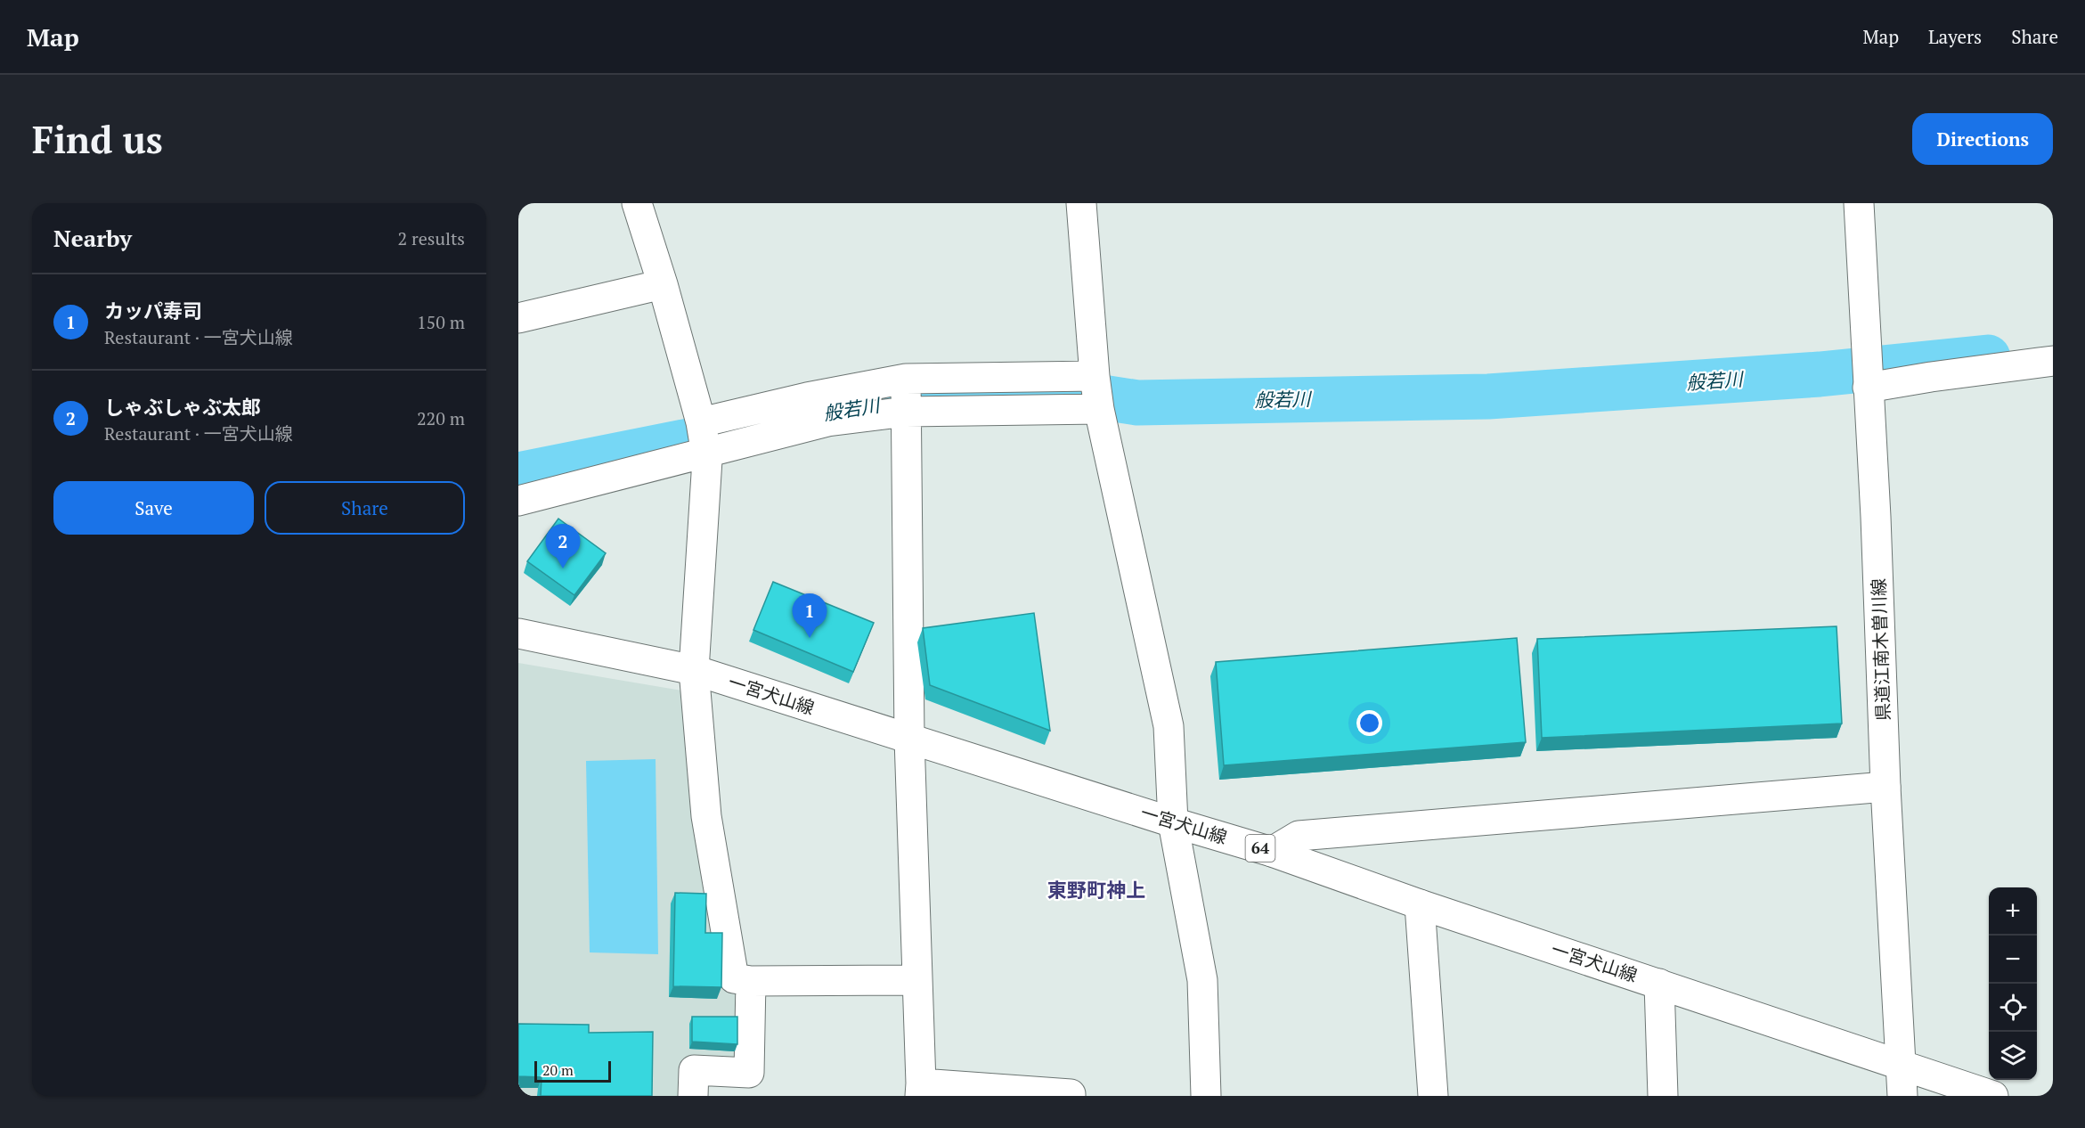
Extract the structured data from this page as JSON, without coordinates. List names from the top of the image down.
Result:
{
  "streets": {
    "street": ["県道江南木曽川線", "一宮犬山線", "64"]
  },
  "crossings": [
    ["県道江南木曽川線", "一宮犬山線"]
  ],
  "districts": ["東野町神上"],
  "water": ["般若川"],
  "scale_bar": "20 m",
  "page": {
    "header": "Map",
    "nav": ["Map", "Layers", "Share"],
    "buttons": [
      "Directions",
      ["Save", "Share"]
    ],
    "title": "Find us",
    "heading": ["Nearby", "2 results"],
    "list": [
      {
        "mark": "1",
        "name": "カッパ寿司",
        "note": "Restaurant · 一宮犬山線",
        "value": "150 m"
      },
      {
        "mark": "2",
        "name": "しゃぶしゃぶ太郎",
        "note": "Restaurant · 一宮犬山線",
        "value": "220 m"
      }
    ],
    "pins": ["2", "1"],
    "map_buttons": ["+", "−"],
    "scale": "20 m"
  }
}
